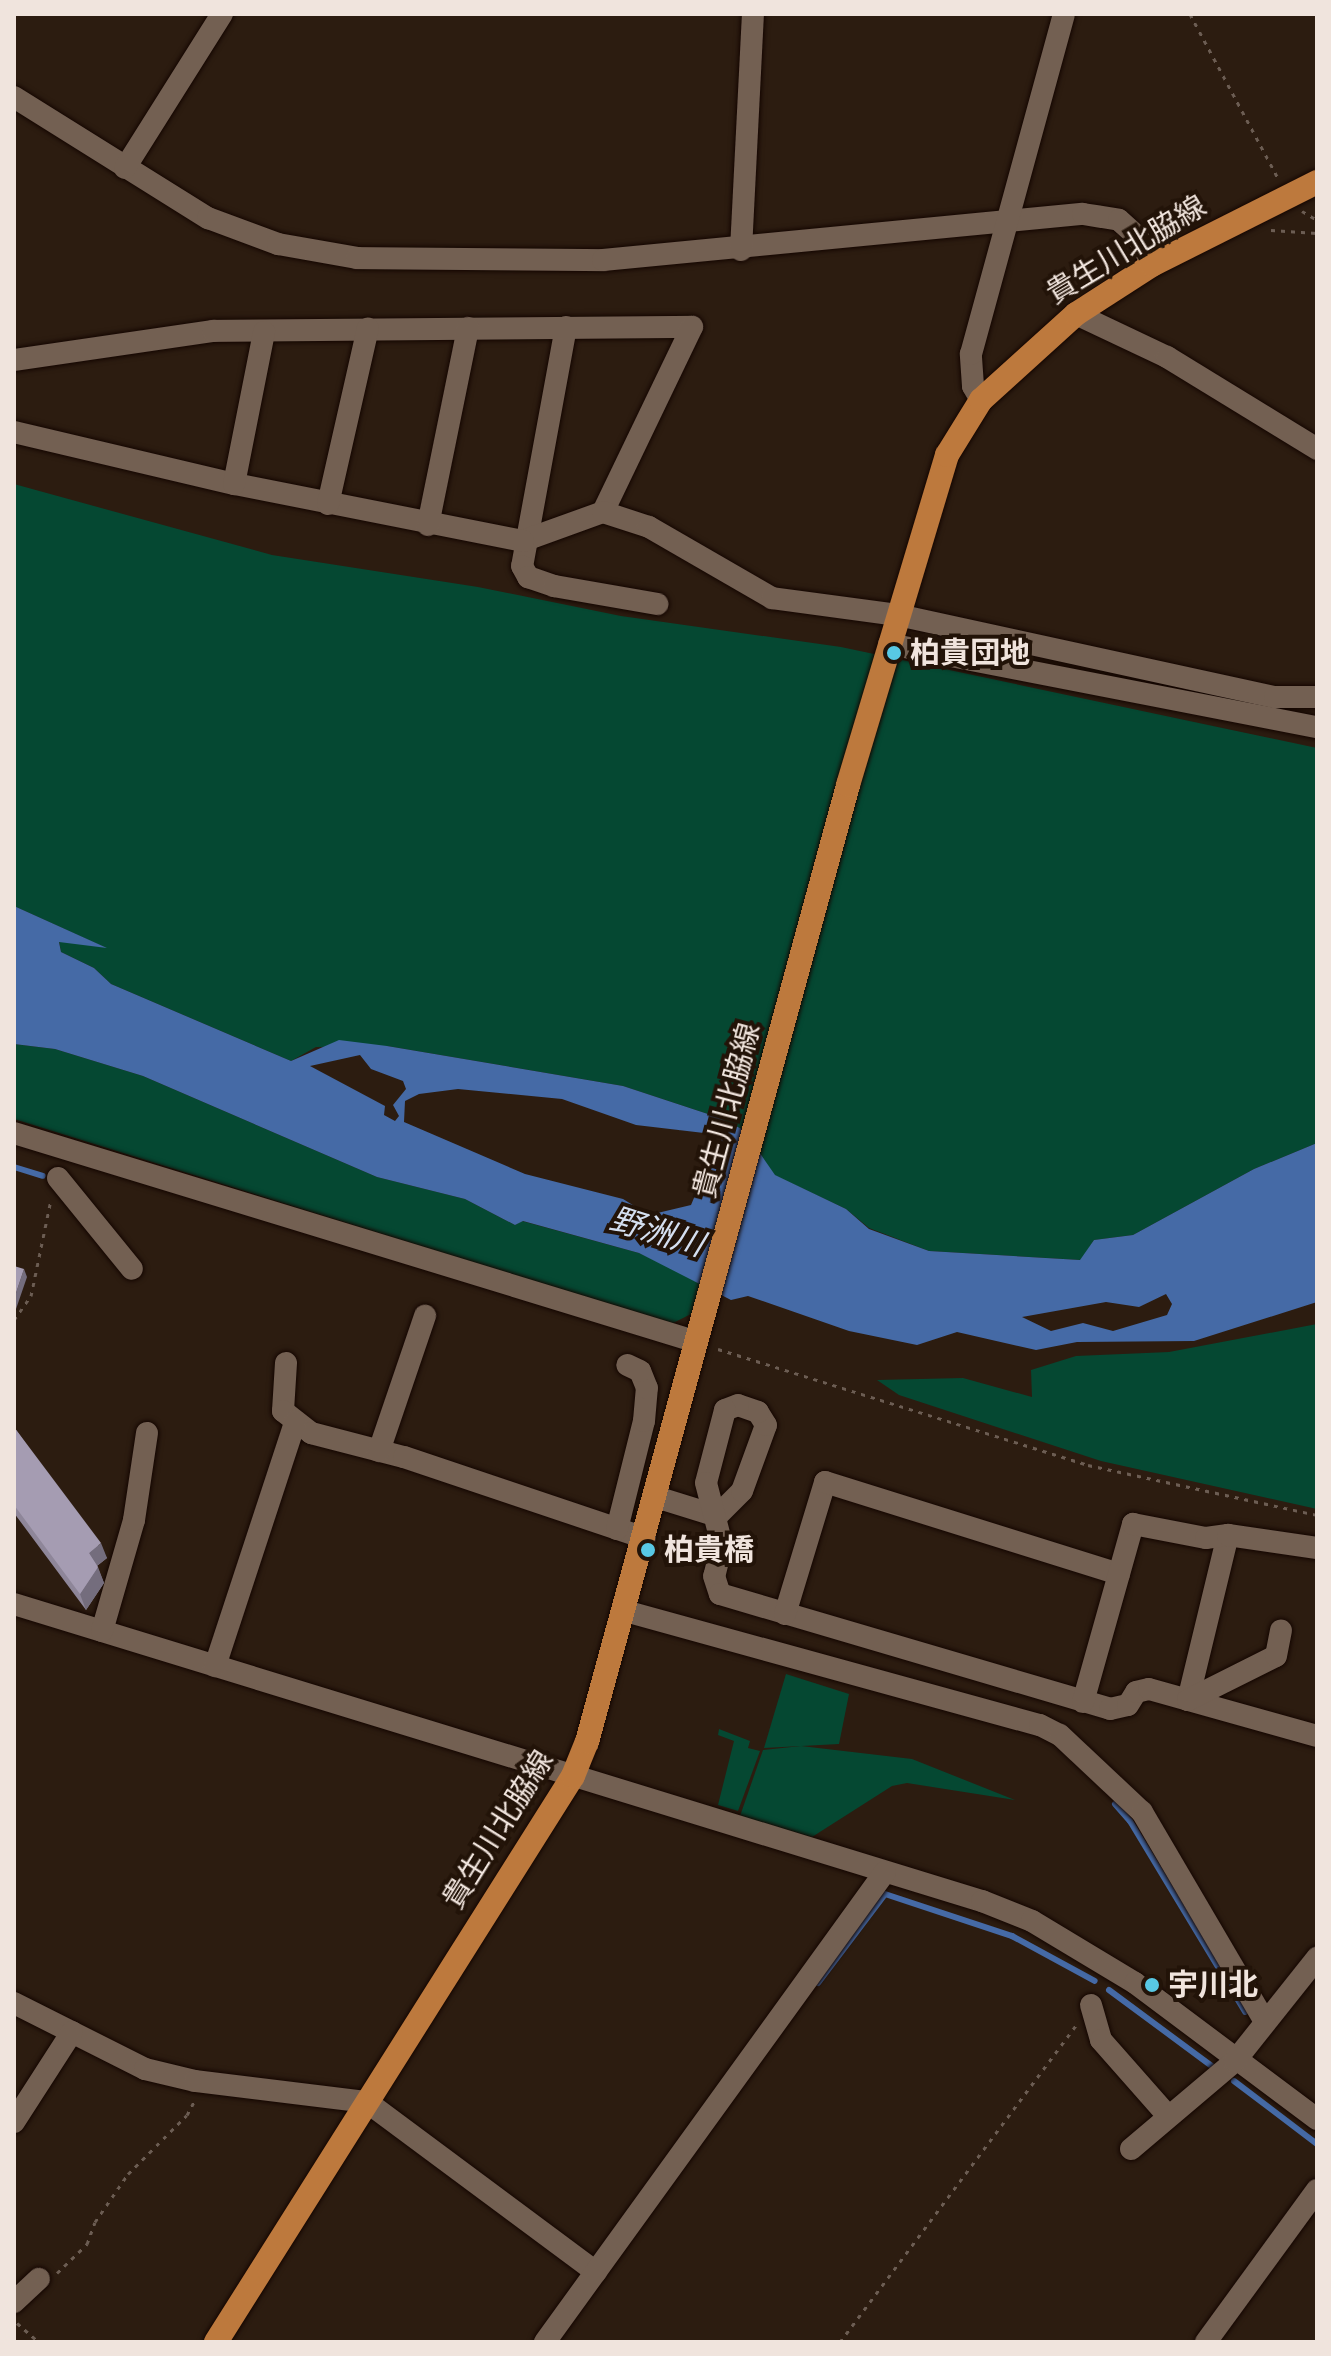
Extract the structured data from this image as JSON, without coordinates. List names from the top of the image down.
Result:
{
  "streets": {
    "main road": ["貴生川北脇線"]
  },
  "water": ["野洲川"],
  "places": ["柏貴団地", "柏貴橋", "宇川北"]
}
